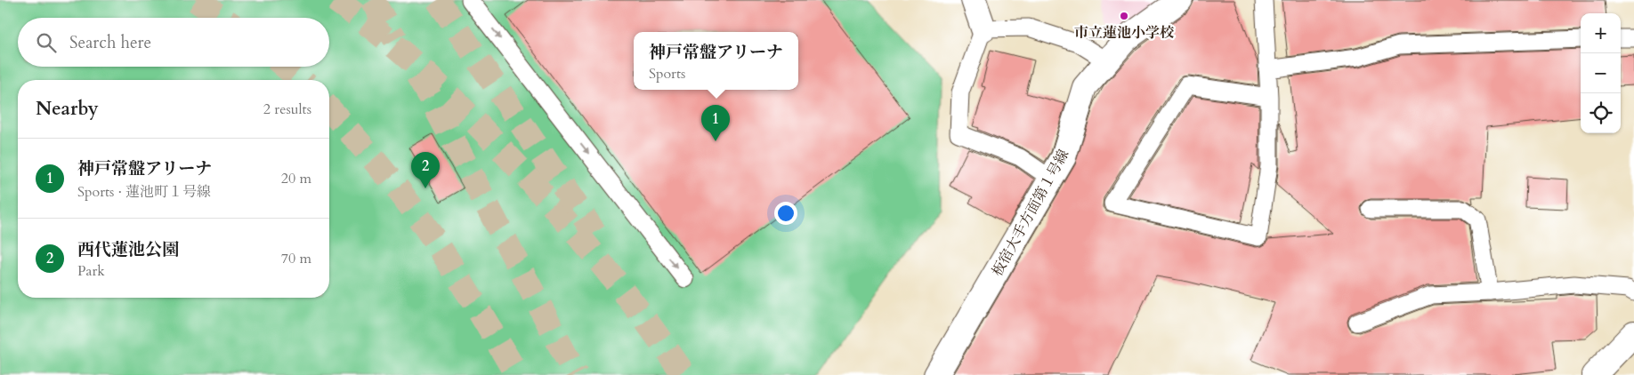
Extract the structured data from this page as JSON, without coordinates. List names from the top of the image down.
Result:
{
  "streets": {
    "street": ["板宿大手方面第１号線"]
  },
  "places": ["市立蓮池小学校"],
  "page": {
    "map_buttons": ["+", "−"],
    "search": "Search here",
    "popup": ["神戸常盤アリーナ", "Sports"],
    "heading": ["Nearby", "2 results"],
    "pins": ["1", "2"],
    "list": [
      {
        "mark": "1",
        "name": "神戸常盤アリーナ",
        "note": "Sports · 蓮池町１号線",
        "value": "20 m"
      },
      {
        "mark": "2",
        "name": "西代蓮池公園",
        "note": "Park",
        "value": "70 m"
      }
    ]
  }
}
